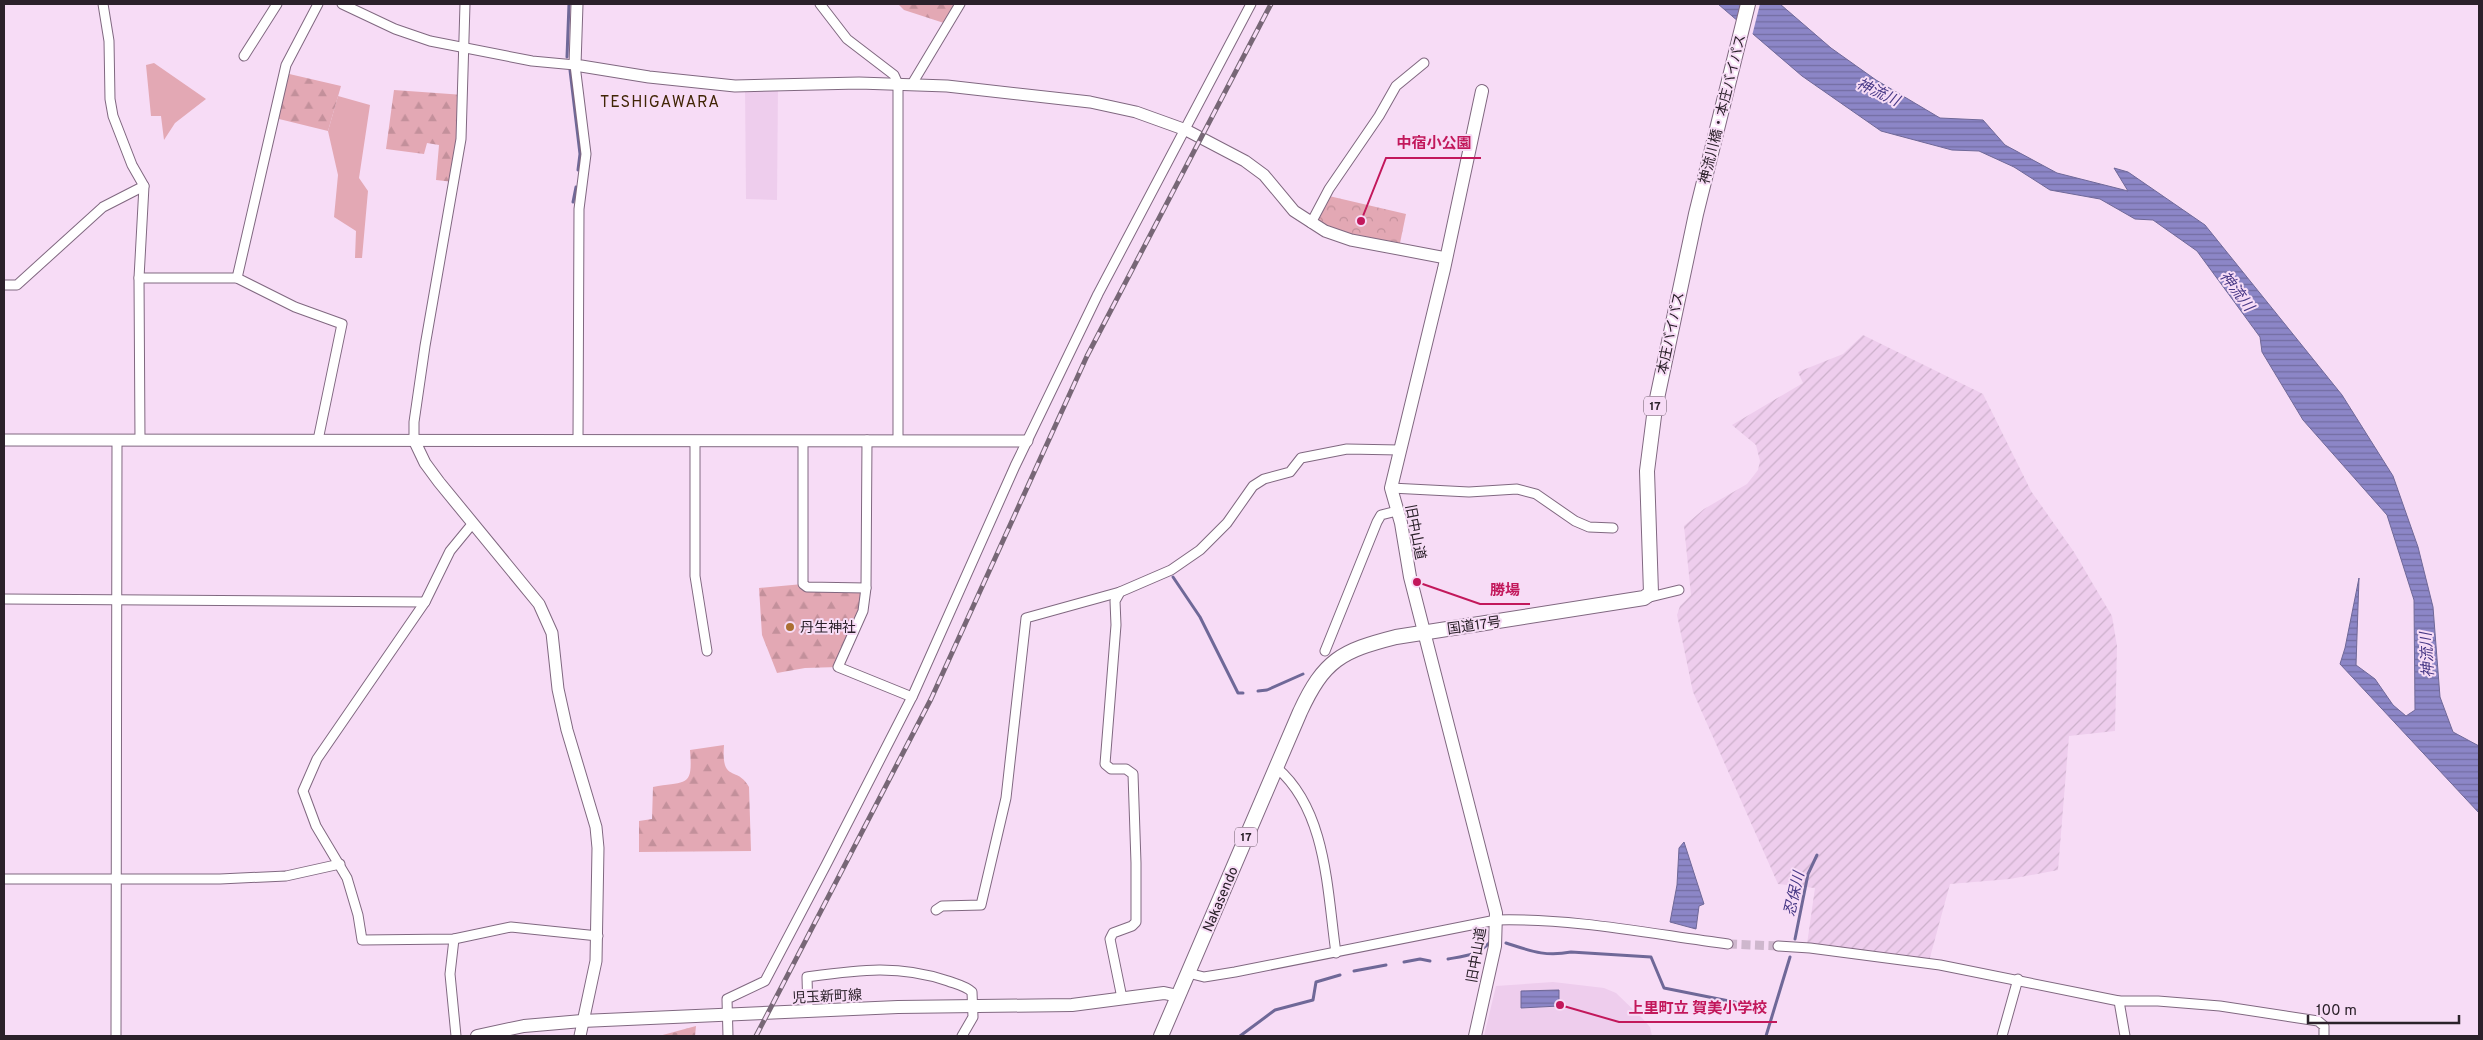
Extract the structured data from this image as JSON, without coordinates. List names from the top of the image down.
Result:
{
  "streets": {
    "highway": [
      "神流川橋・本庄バイパス",
      "本庄バイパス",
      "17",
      "国道17号",
      "Nakasendo"
    ],
    "main road": ["旧中山道", "児玉新町線"]
  },
  "crossings": [
    ["神流川橋・本庄バイパス", "本庄バイパス"],
    ["本庄バイパス", "国道17号"],
    ["旧中山道", "国道17号"],
    ["国道17号", "Nakasendo"],
    ["Nakasendo", "児玉新町線"]
  ],
  "districts": ["TESHIGAWARA"],
  "water": ["神流川", "忍保川"],
  "places": [
    "中宿小公園",
    "勝場",
    "丹生神社",
    "上里町立 賀美小学校"
  ],
  "scale_bar": "100 m"
}
